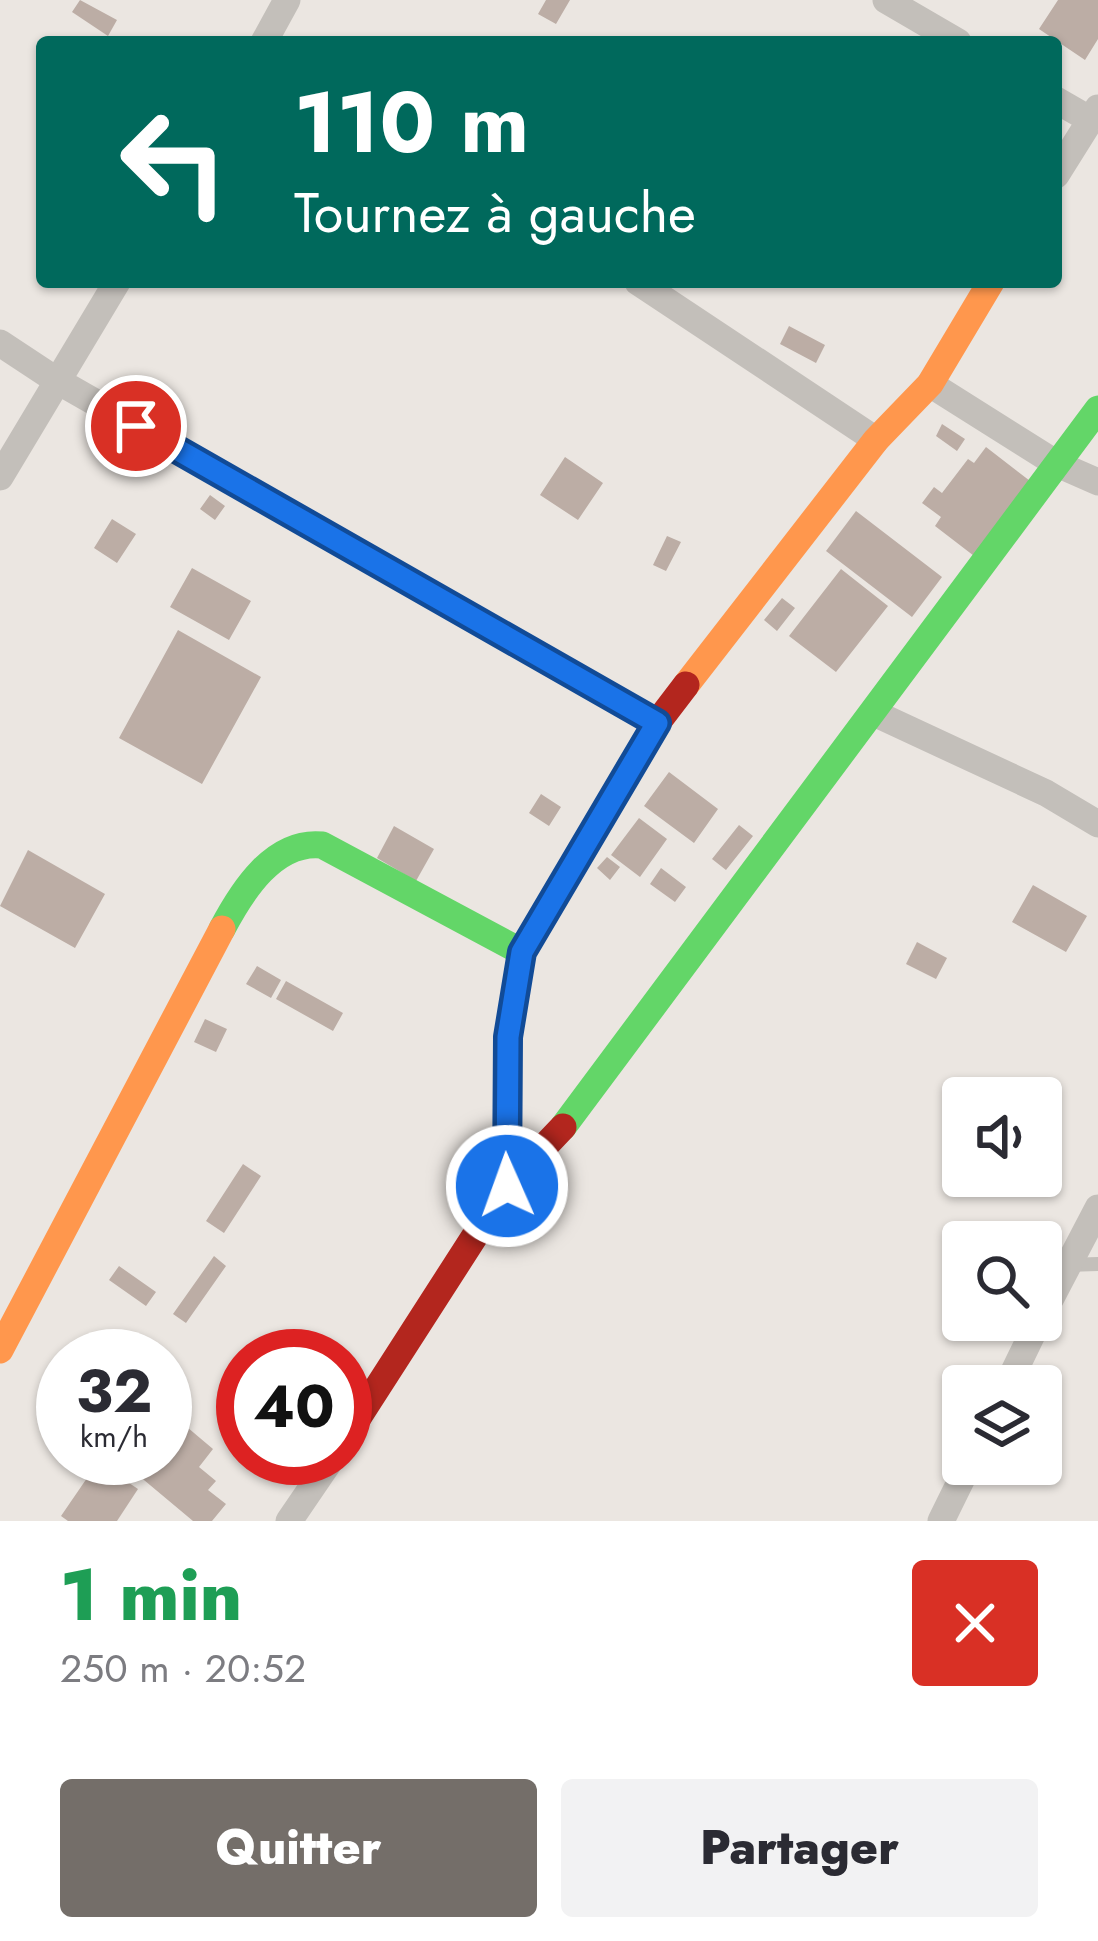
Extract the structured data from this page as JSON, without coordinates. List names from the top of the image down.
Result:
{
  "page": {
    "turn": ["110 m", "Tournez à gauche"],
    "speed": "32 km/h",
    "limit": "40",
    "heading": ["1 min", "250 m · 20:52"],
    "buttons": ["Quitter", "Partager"]
  }
}
